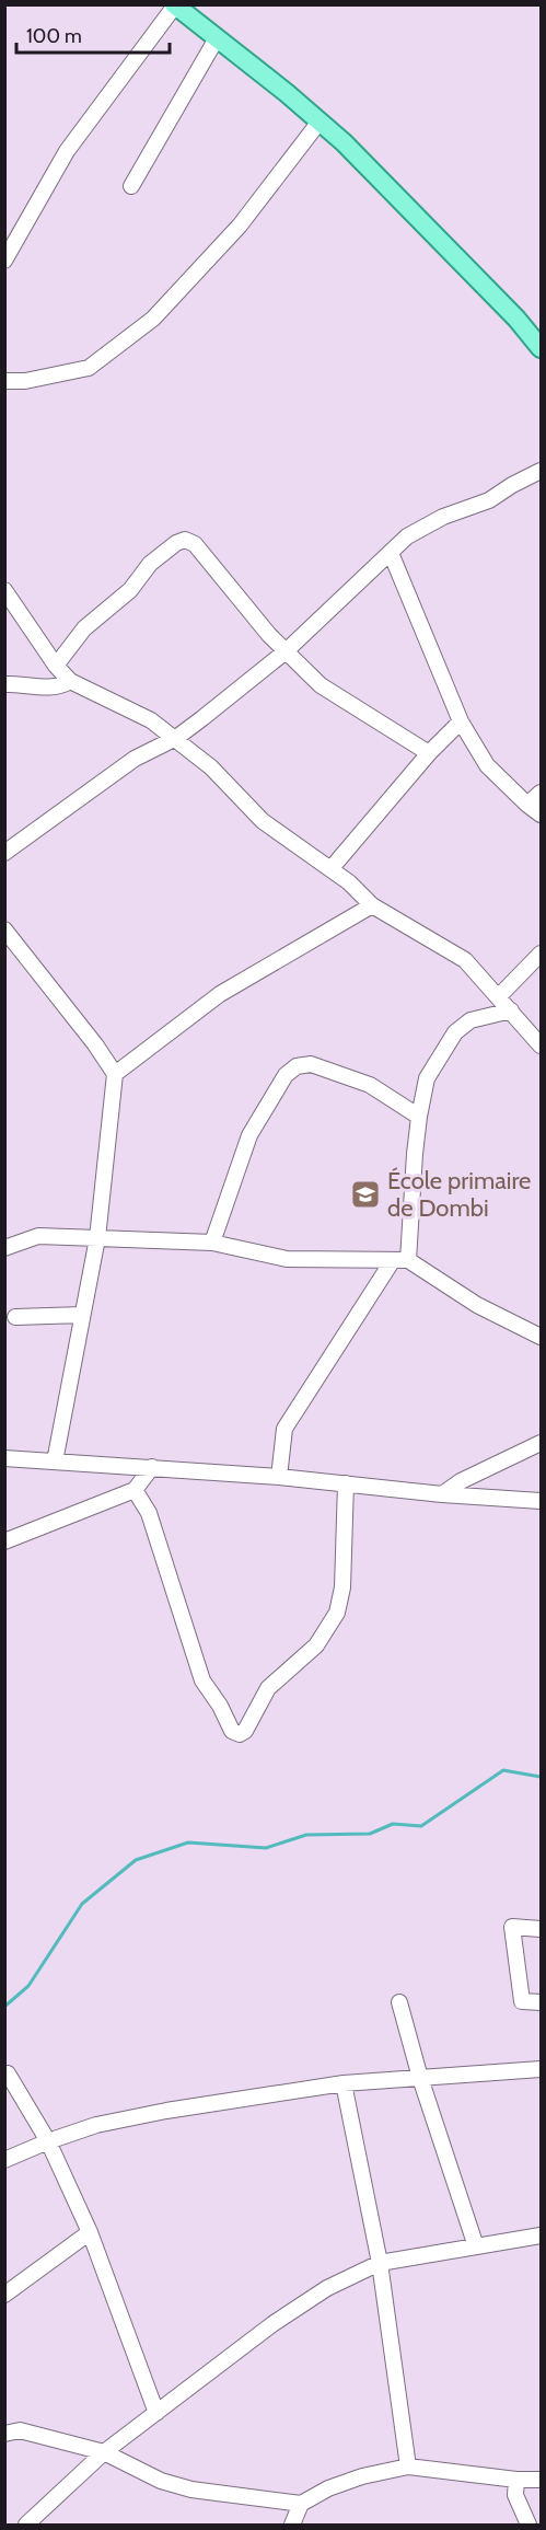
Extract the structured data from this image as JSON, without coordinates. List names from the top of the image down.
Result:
{
  "places": {
    "school or university": ["École primaire de Dombi"]
  },
  "scale_bar": "100 m"
}
